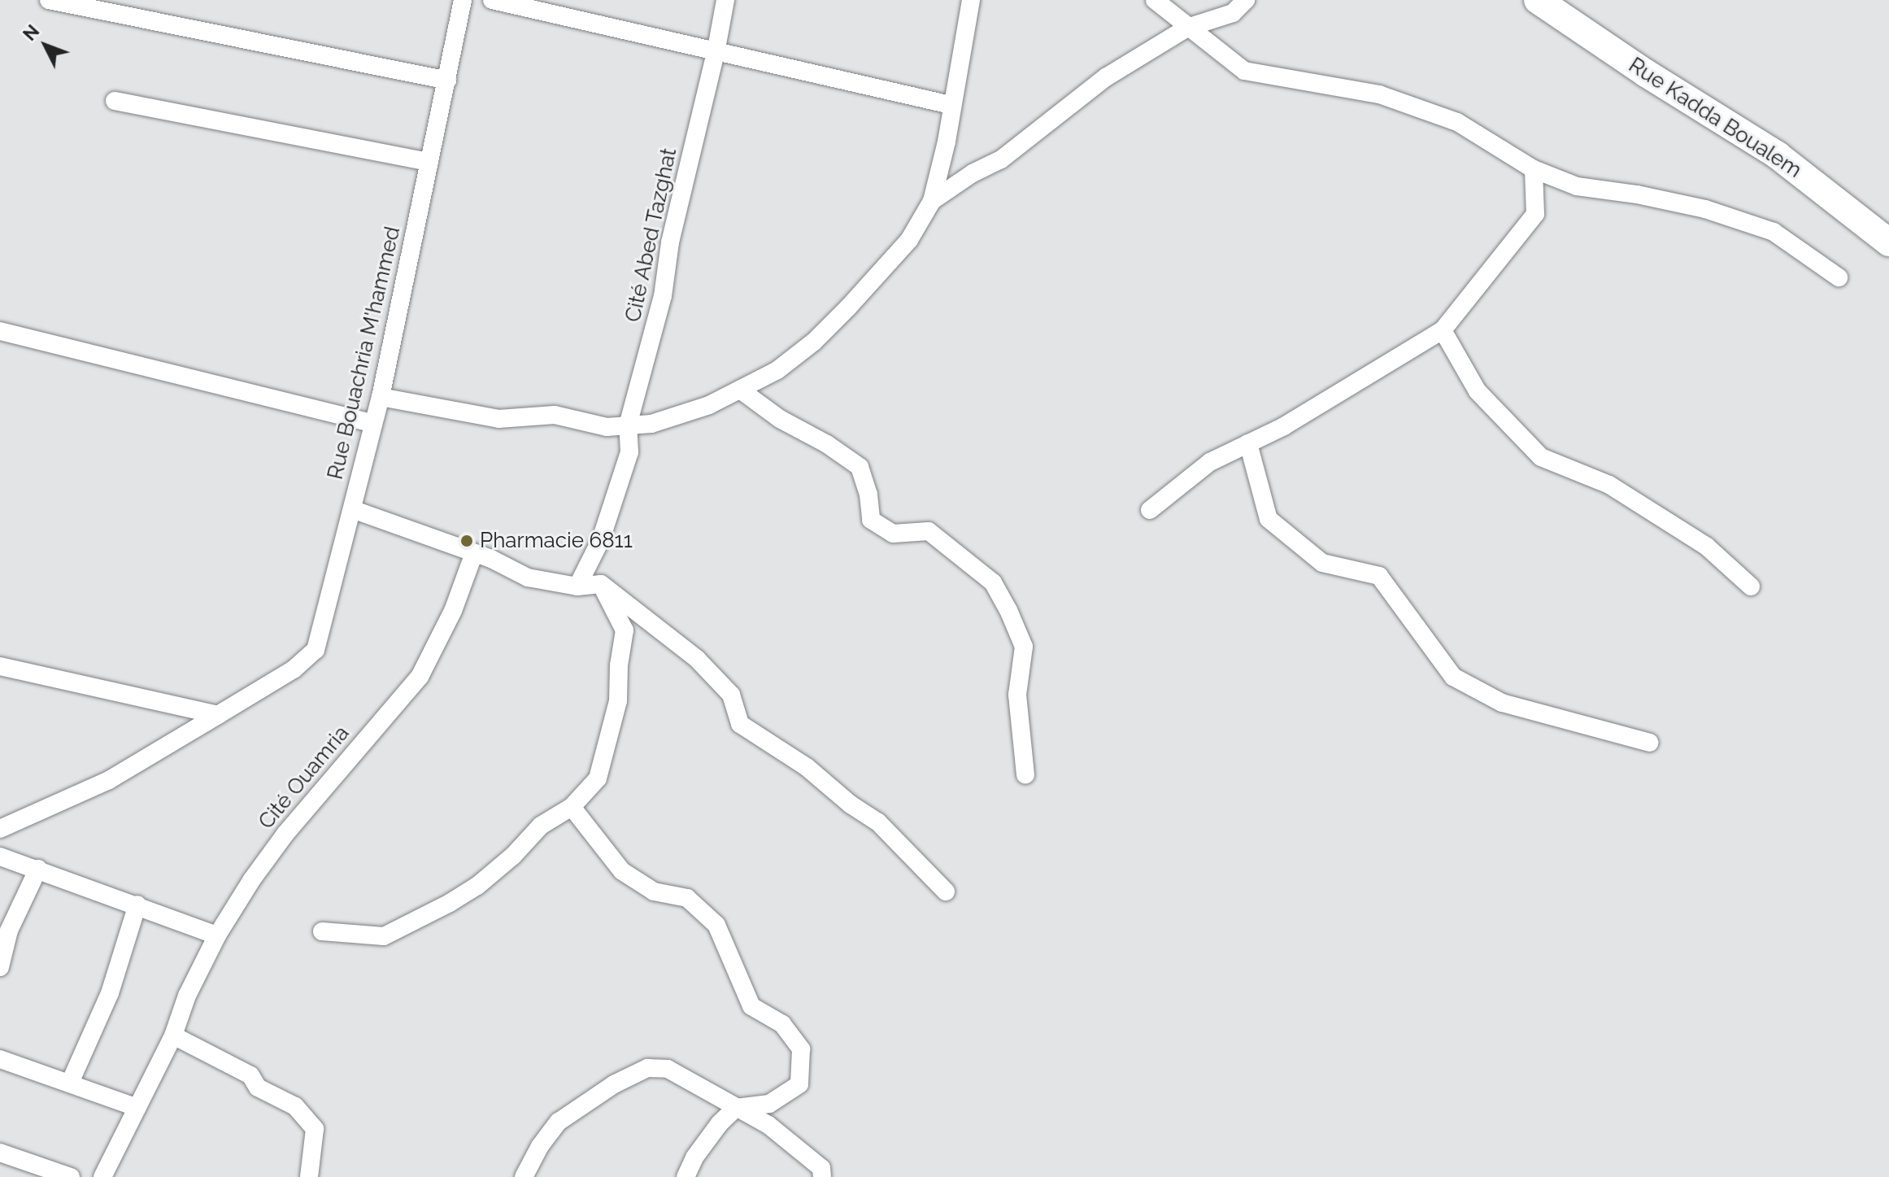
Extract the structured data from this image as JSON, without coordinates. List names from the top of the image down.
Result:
{
  "streets": {
    "main road": ["Rue Kadda Boualem"],
    "street": ["Cité Abed Tazghat", "Rue Bouachria M'hammed", "Cité Ouamria"]
  },
  "places": ["Pharmacie 6811"],
  "north": "top left"
}
